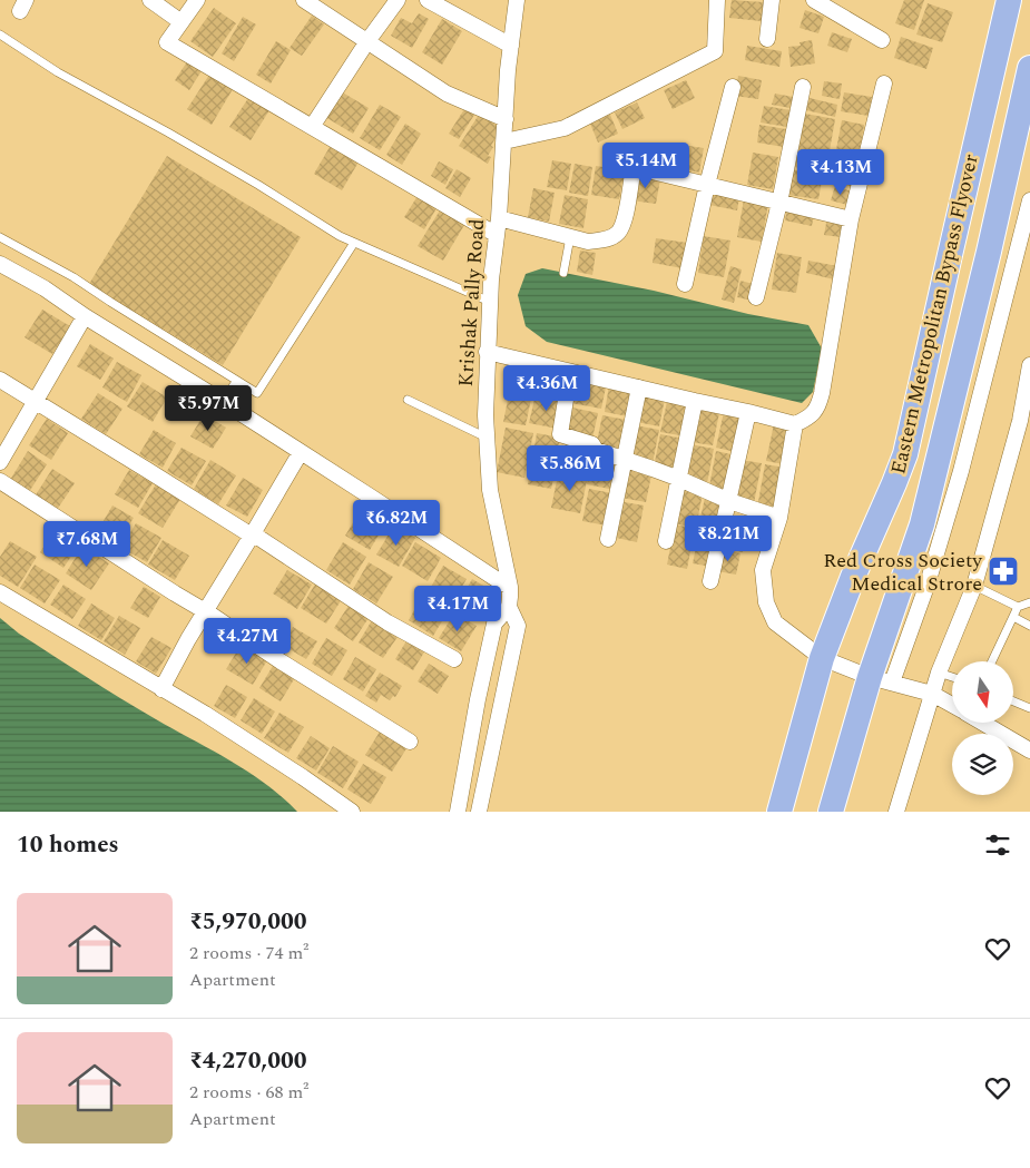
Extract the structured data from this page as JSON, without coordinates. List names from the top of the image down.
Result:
{
  "streets": {
    "main road": ["Eastern Metropolitan Bypass Flyover"],
    "street": ["Krishak Pally Road"]
  },
  "places": {
    "pharmacy": ["Red Cross Society Medical Strore"]
  },
  "north": "bottom",
  "page": {
    "price": [
      "₹5.14M",
      "₹4.13M",
      "₹4.36M",
      "₹5.97M",
      "₹5.86M",
      "₹6.82M",
      "₹8.21M",
      "₹7.68M",
      "₹4.17M",
      "₹4.27M"
    ],
    "heading": "10 homes",
    "list": [
      {
        "name": "₹5,970,000",
        "note": "2 rooms · 74 m² · Apartment"
      },
      {
        "name": "₹4,270,000",
        "note": "2 rooms · 68 m² · Apartment"
      }
    ]
  }
}
